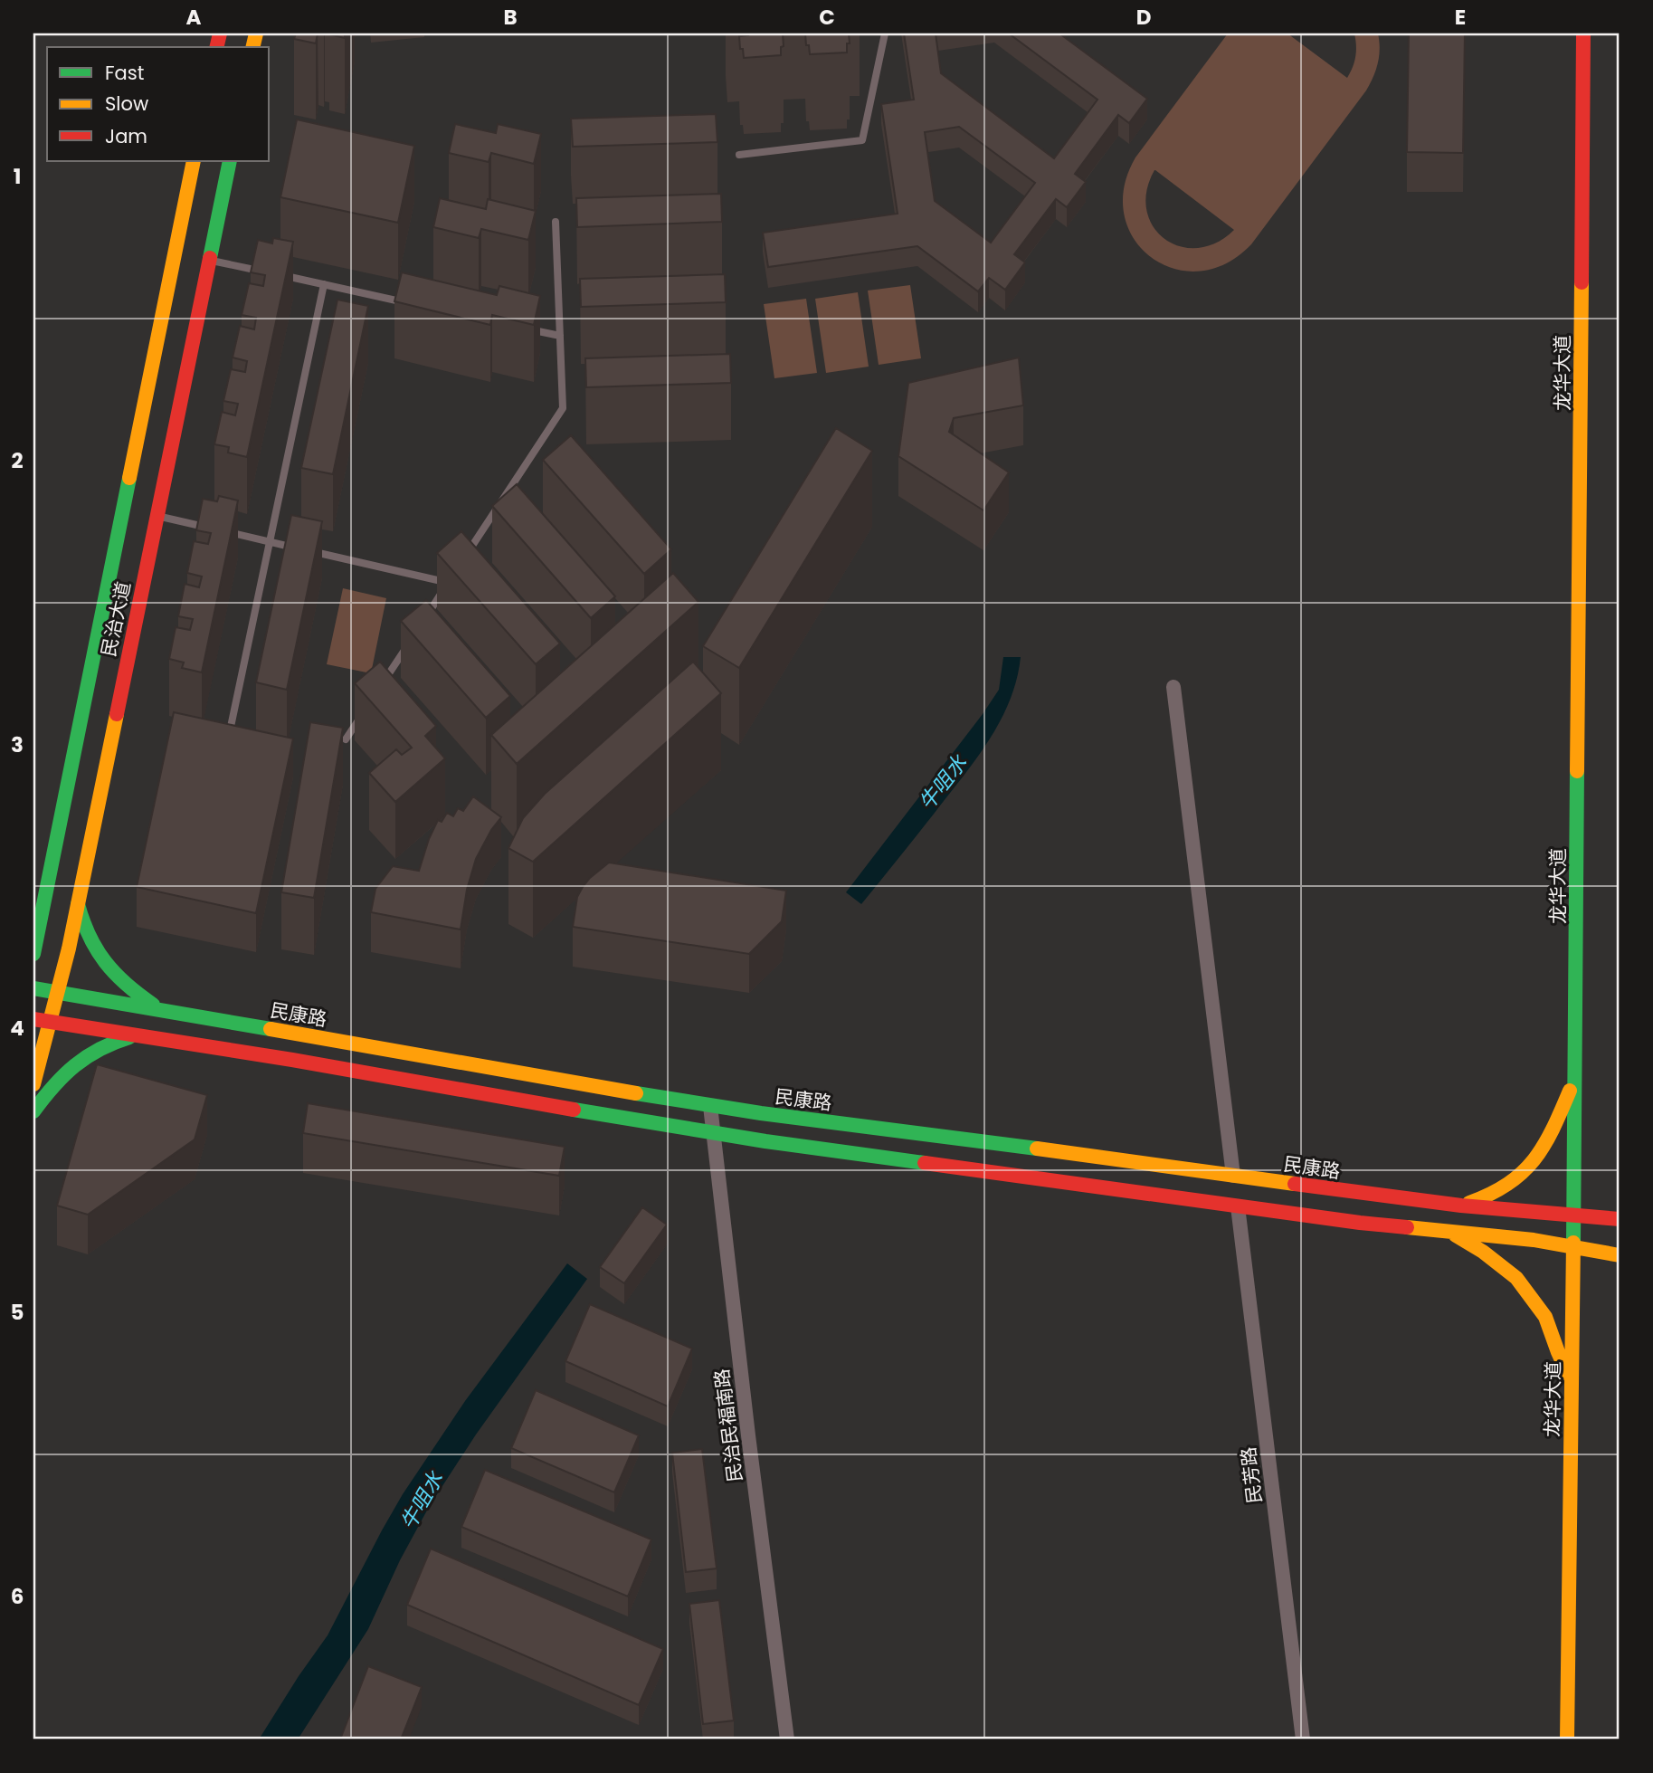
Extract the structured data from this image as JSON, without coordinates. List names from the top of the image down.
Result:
{
  "streets": {
    "main road": ["龙华大道", "民治大道", "民康路"],
    "street": ["民治民福南路", "民芳路"]
  },
  "crossings": [
    ["龙华大道", "民康路"],
    ["民治大道", "民康路"],
    ["民康路", "民治民福南路"]
  ],
  "water": ["牛咀水"],
  "legend": ["Fast", "Slow", "Jam"],
  "grid": {
    "columns": [
      "A",
      "B",
      "C",
      "D",
      "E"
    ],
    "rows": [
      "1",
      "2",
      "3",
      "4",
      "5",
      "6"
    ]
  }
}
